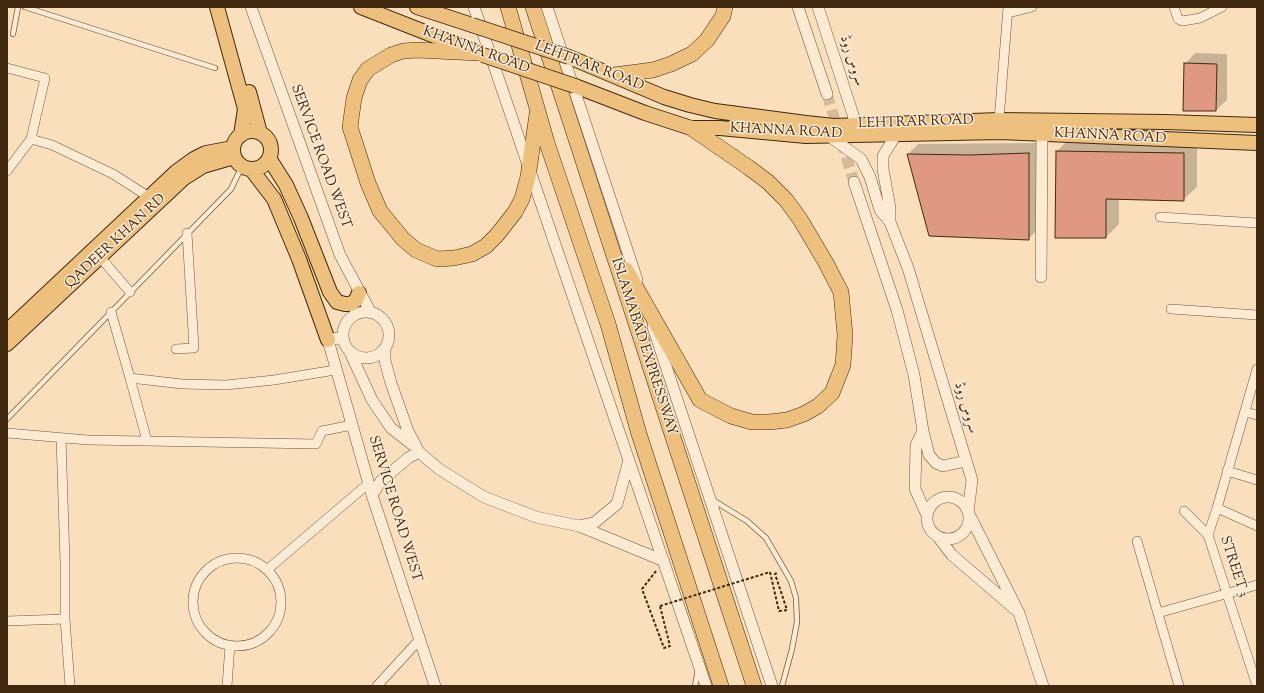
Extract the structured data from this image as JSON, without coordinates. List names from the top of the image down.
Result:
{
  "streets": {
    "highway": ["ISLAMABAD EXPRESSWAY"],
    "main road": ["KHANNA ROAD", "LEHTRAR ROAD", "QADEER KHAN RD"],
    "street": ["سروس روڈ", "SERVICE ROAD WEST", "STREET 3"]
  },
  "crossings": [
    ["KHANNA ROAD", "سروس روڈ"],
    ["KHANNA ROAD", "LEHTRAR ROAD"],
    ["سروس روڈ", "LEHTRAR ROAD"]
  ]
}
